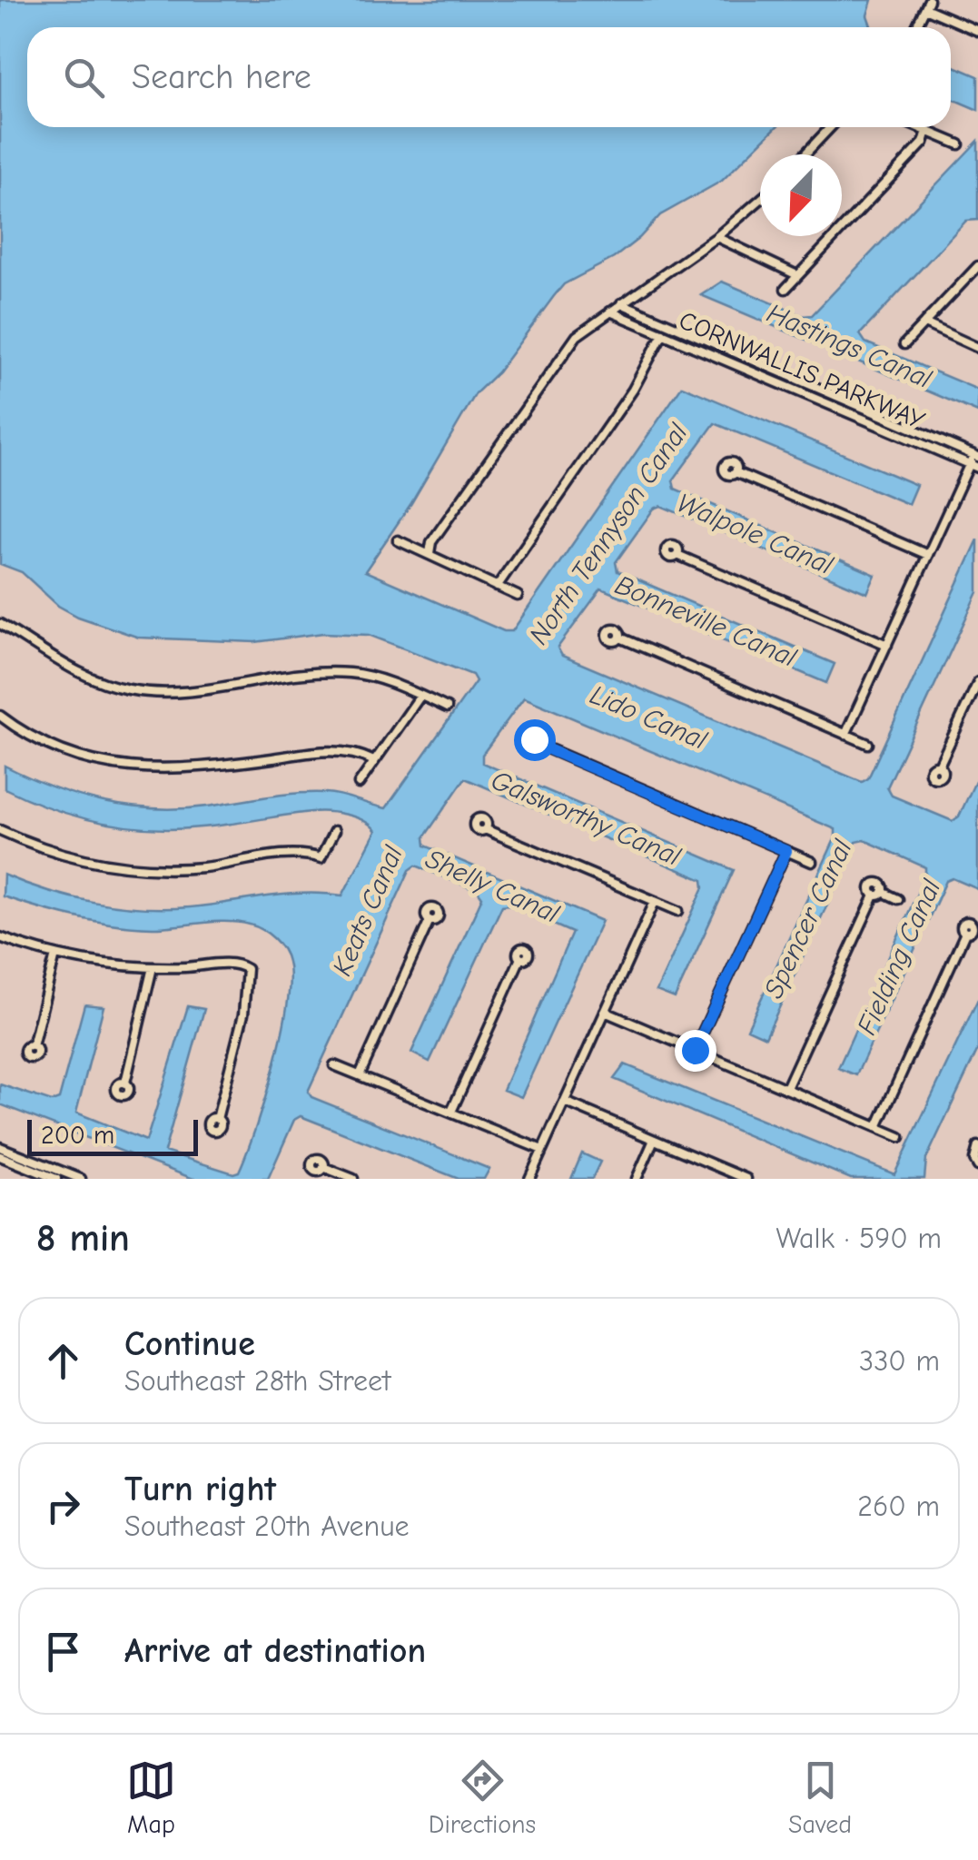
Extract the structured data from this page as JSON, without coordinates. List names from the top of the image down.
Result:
{
  "streets": {
    "street": ["CORNWALLIS PARKWAY"]
  },
  "water": [
    "Hastings Canal",
    "North Tennyson Canal",
    "Walpole Canal",
    "Bonneville Canal",
    "Lido Canal",
    "Galsworthy Canal",
    "Shelly Canal",
    "Keats Canal",
    "Spencer Canal",
    "Fielding Canal"
  ],
  "scale_bar": "200 m",
  "north": "bottom left",
  "page": {
    "search": "Search here",
    "scale": "200 m",
    "heading": ["8 min", "Walk · 590 m"],
    "list": [
      ["Continue", "Southeast 28th Street", "330 m"],
      ["Turn right", "Southeast 20th Avenue", "260 m"],
      "Arrive at destination"
    ],
    "nav": ["Map", "Directions", "Saved"]
  }
}
